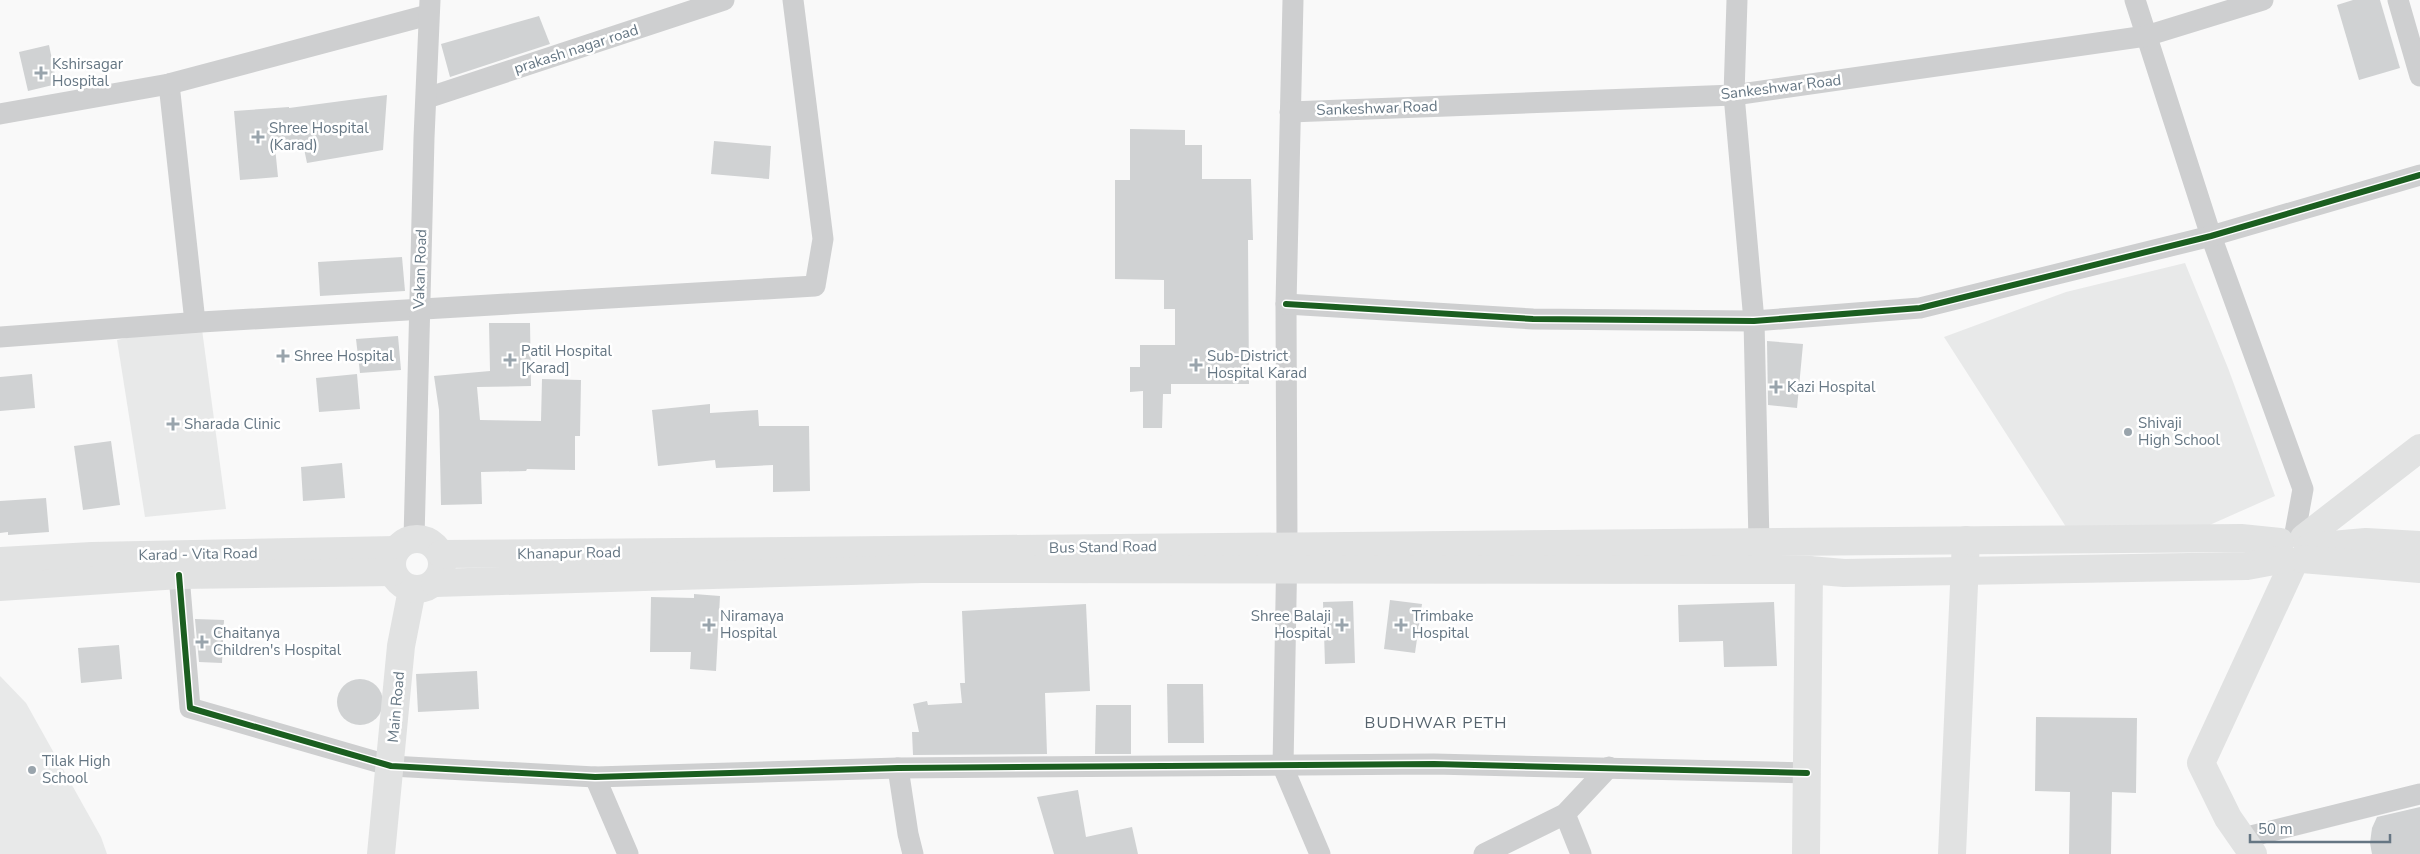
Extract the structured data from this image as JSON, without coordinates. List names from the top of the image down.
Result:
{
  "streets": {
    "main road": [
      "Bus Stand Road",
      "Khanapur Road",
      "Karad - Vita Road",
      "Main Road"
    ],
    "street": ["prakash nagar road", "Sankeshwar Road", "Vakan Road"]
  },
  "crossings": [
    ["prakash nagar road", "Vakan Road"],
    ["Vakan Road", "Karad - Vita Road"],
    ["Vakan Road", "Main Road"],
    ["Bus Stand Road", "Khanapur Road"],
    ["Khanapur Road", "Main Road"],
    ["Karad - Vita Road", "Main Road"]
  ],
  "districts": ["BUDHWAR PETH"],
  "places": {
    "health": [
      "Kshirsagar Hospital",
      "Shree Hospital (Karad)",
      "Shree Hospital",
      "Patil Hospital [Karad]",
      "Sub-District Hospital Karad",
      "Kazi Hospital",
      "Sharada Clinic",
      "Niramaya Hospital",
      "Shree Balaji Hospital",
      "Trimbake Hospital",
      "Chaitanya Children's Hospital"
    ],
    "other": ["Shivaji High School", "Tilak High School"]
  },
  "scale_bar": "50 m"
}
